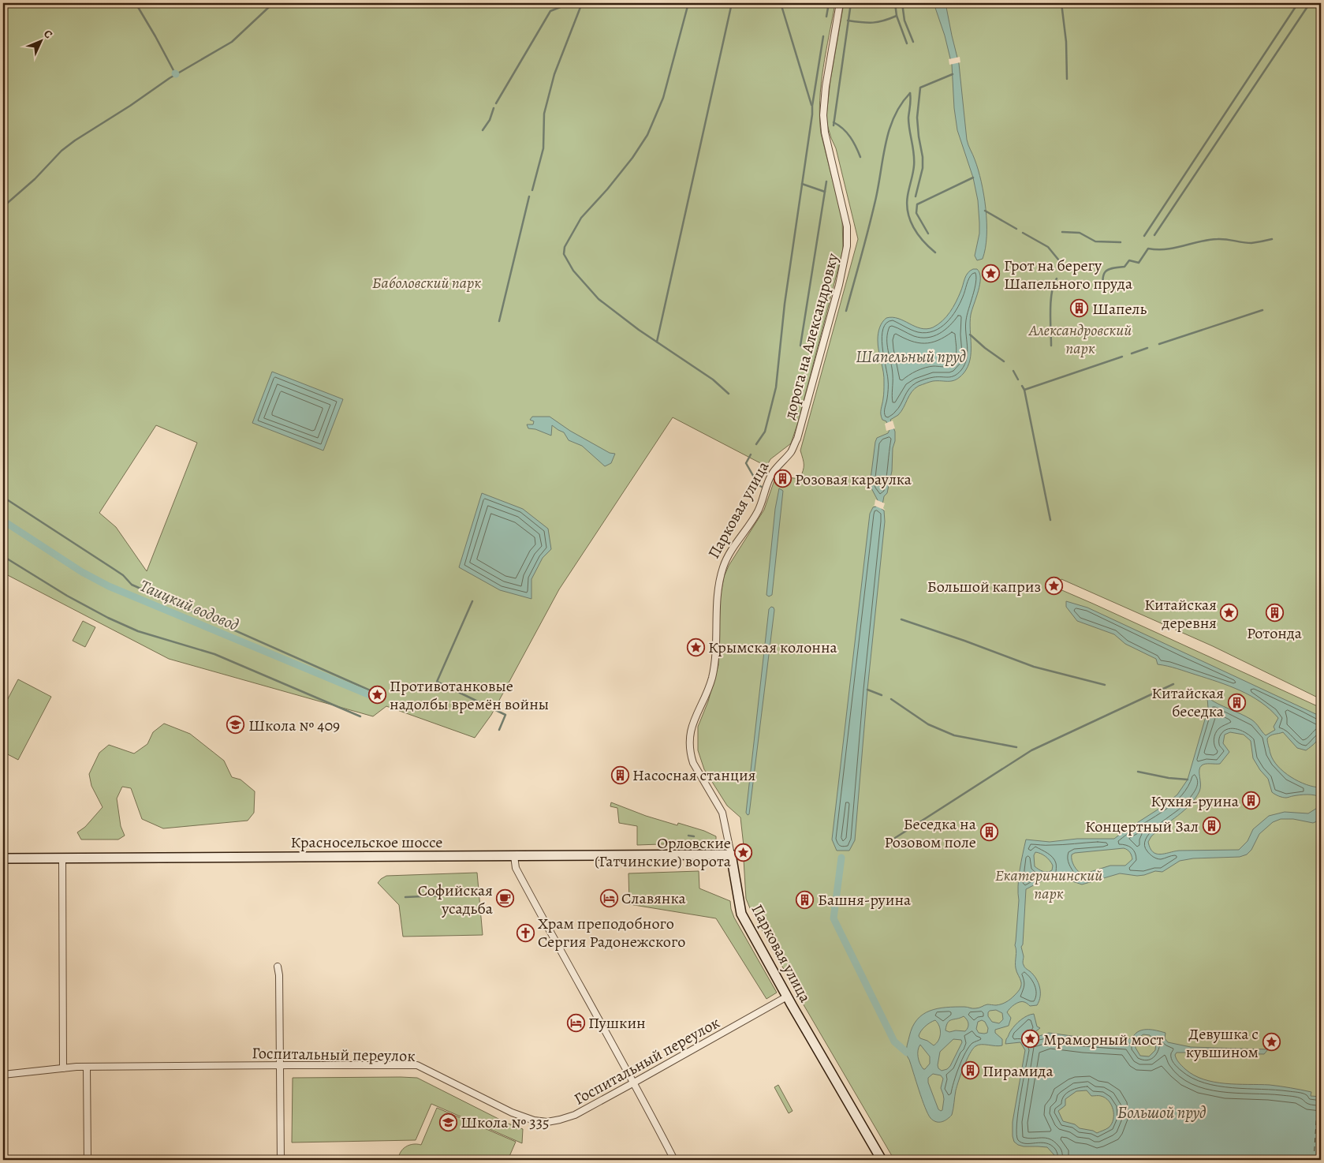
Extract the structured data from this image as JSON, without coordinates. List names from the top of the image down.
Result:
{
  "streets": {
    "main road": ["Парковая улица", "Красносельское шоссе"],
    "street": ["дорога на Александровку", "Госпитальный переулок"]
  },
  "crossings": [
    ["дорога на Александровку", "Парковая улица"],
    ["Парковая улица", "Красносельское шоссе"],
    ["Парковая улица", "Госпитальный переулок"]
  ],
  "water": ["Шапельный пруд", "Таицкий водовод", "Большой пруд"],
  "parks": ["Баболовский парк", "Александровский парк", "Екатерининский парк"],
  "places": {
    "place": [
      "Грот на берегу Шапельного пруда",
      "Большой каприз",
      "Китайская деревня",
      "Крымская колонна",
      "Противотанковые надолбы времён войны",
      "Орловские (Гатчинские) ворота",
      "Мраморный мост",
      "Девушка с кувшином"
    ],
    "building": [
      "Шапель",
      "Розовая караулка",
      "Ротонда",
      "Китайская беседка",
      "Насосная станция",
      "Кухня-руина",
      "Концертный Зал",
      "Беседка на Розовом поле",
      "Башня-руина",
      "Пирамида"
    ],
    "school or university": ["Школа № 409", "Школа № 335"],
    "hotel": ["Славянка", "Пушкин"],
    "cafe": ["Софийская усадьба"],
    "church": ["Храм преподобного Сергия Радонежского"]
  },
  "north": "top right"
}
